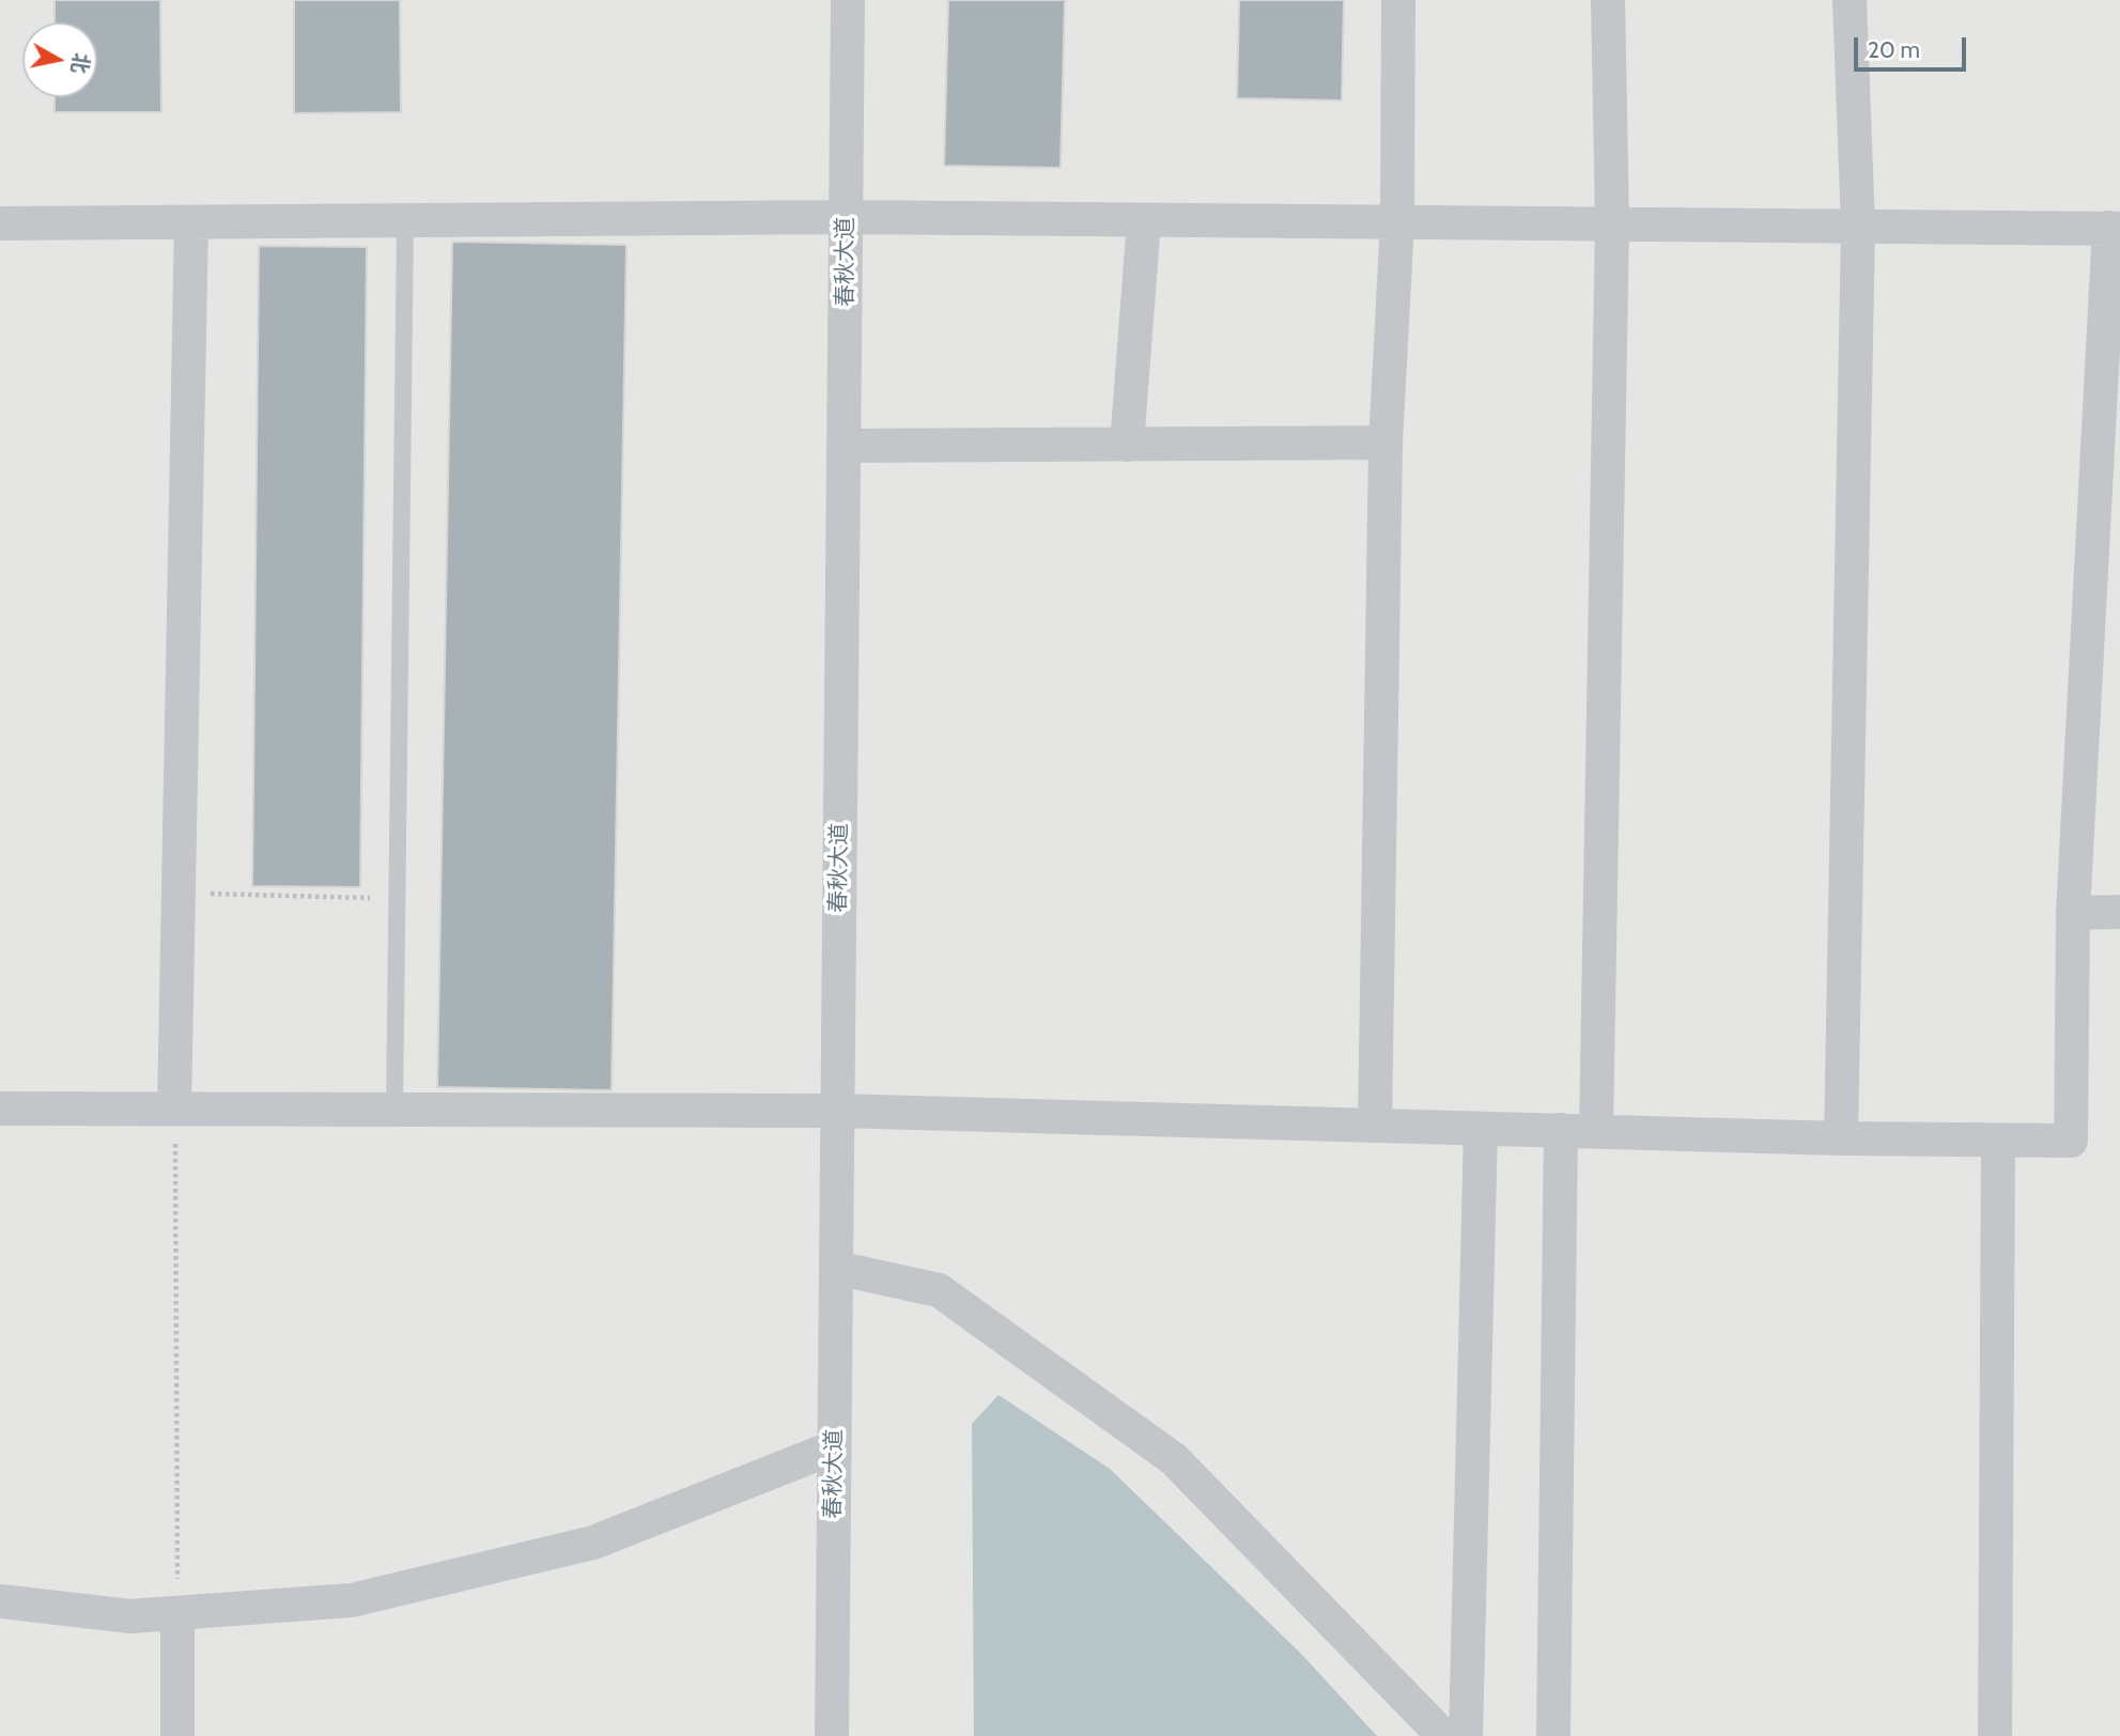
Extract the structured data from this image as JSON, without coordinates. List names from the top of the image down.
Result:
{
  "streets": {
    "street": ["春秋大道"]
  },
  "scale_bar": "20 m",
  "north": "right"
}
